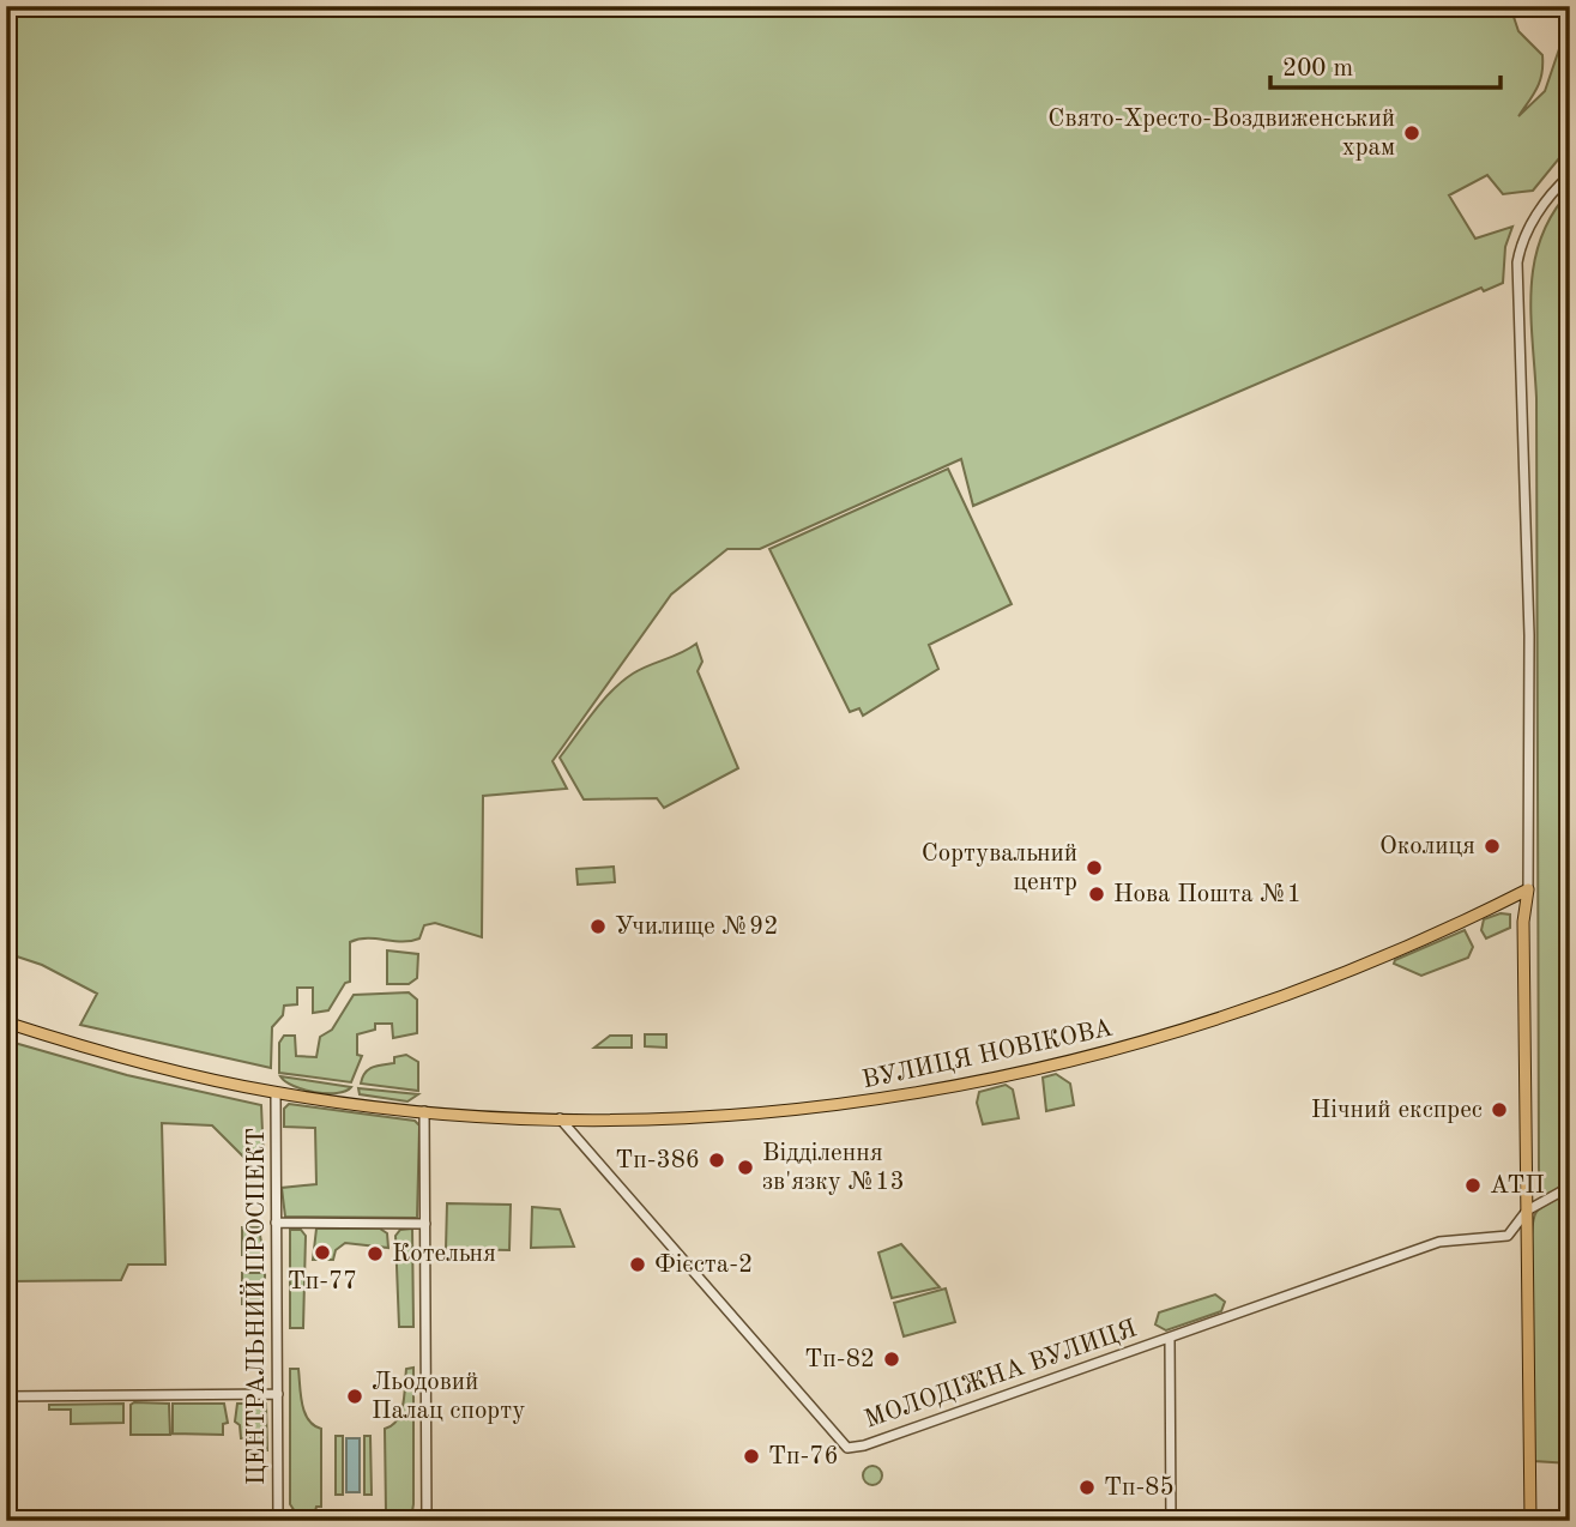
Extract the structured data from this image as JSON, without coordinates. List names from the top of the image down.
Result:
{
  "streets": {
    "main road": ["ВУЛИЦЯ НОВІКОВА"],
    "street": ["ЦЕНТРАЛЬНИЙ ПРОСПЕКТ", "МОЛОДІЖНА ВУЛИЦЯ"]
  },
  "crossings": [
    ["ВУЛИЦЯ НОВІКОВА", "ЦЕНТРАЛЬНИЙ ПРОСПЕКТ"],
    ["ВУЛИЦЯ НОВІКОВА", "МОЛОДІЖНА ВУЛИЦЯ"]
  ],
  "places": [
    "Свято-Хресто-Воздвиженський храм",
    "Околиця",
    "Сортувальний центр",
    "Нова Пошта №1",
    "Училище №92",
    "Нічний експрес",
    "Тп-386",
    "Відділення зв'язку №13",
    "АТП",
    "Тп-77",
    "Котельня",
    "Фiєста-2",
    "Тп-82",
    "Льодовий Палац спорту",
    "Тп-76",
    "Тп-85"
  ],
  "scale_bar": "200 m"
}
